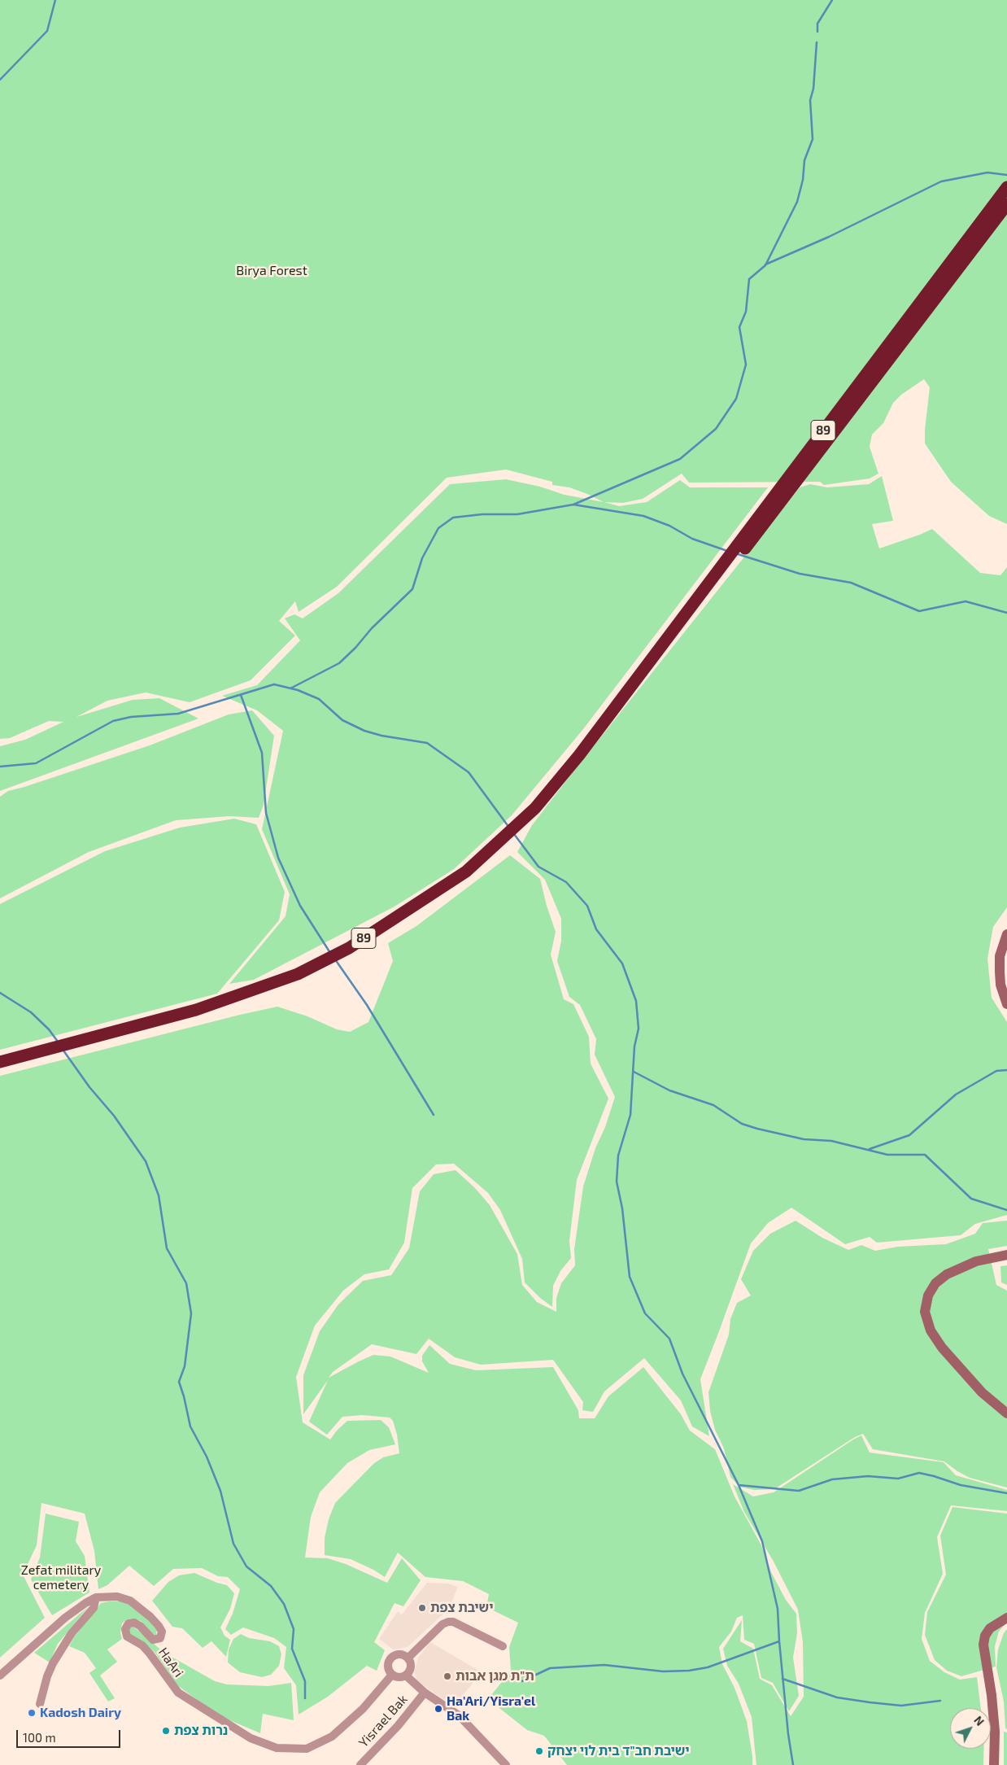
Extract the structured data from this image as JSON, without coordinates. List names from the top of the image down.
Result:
{
  "streets": {
    "highway": ["89"],
    "street": ["HaAri", "Yisrael Bak"]
  },
  "parks": ["Birya Forest", "Zefat military cemetery"],
  "places": [
    "ישיבת צפת",
    "ת\"ת מגן אבות",
    "Ha'Ari/Yisra'el Bak",
    "Kadosh Dairy",
    "נרות צפת",
    "ישיבת חב\"ד בית לוי יצחק"
  ],
  "scale_bar": "100 m",
  "north": "top right"
}
